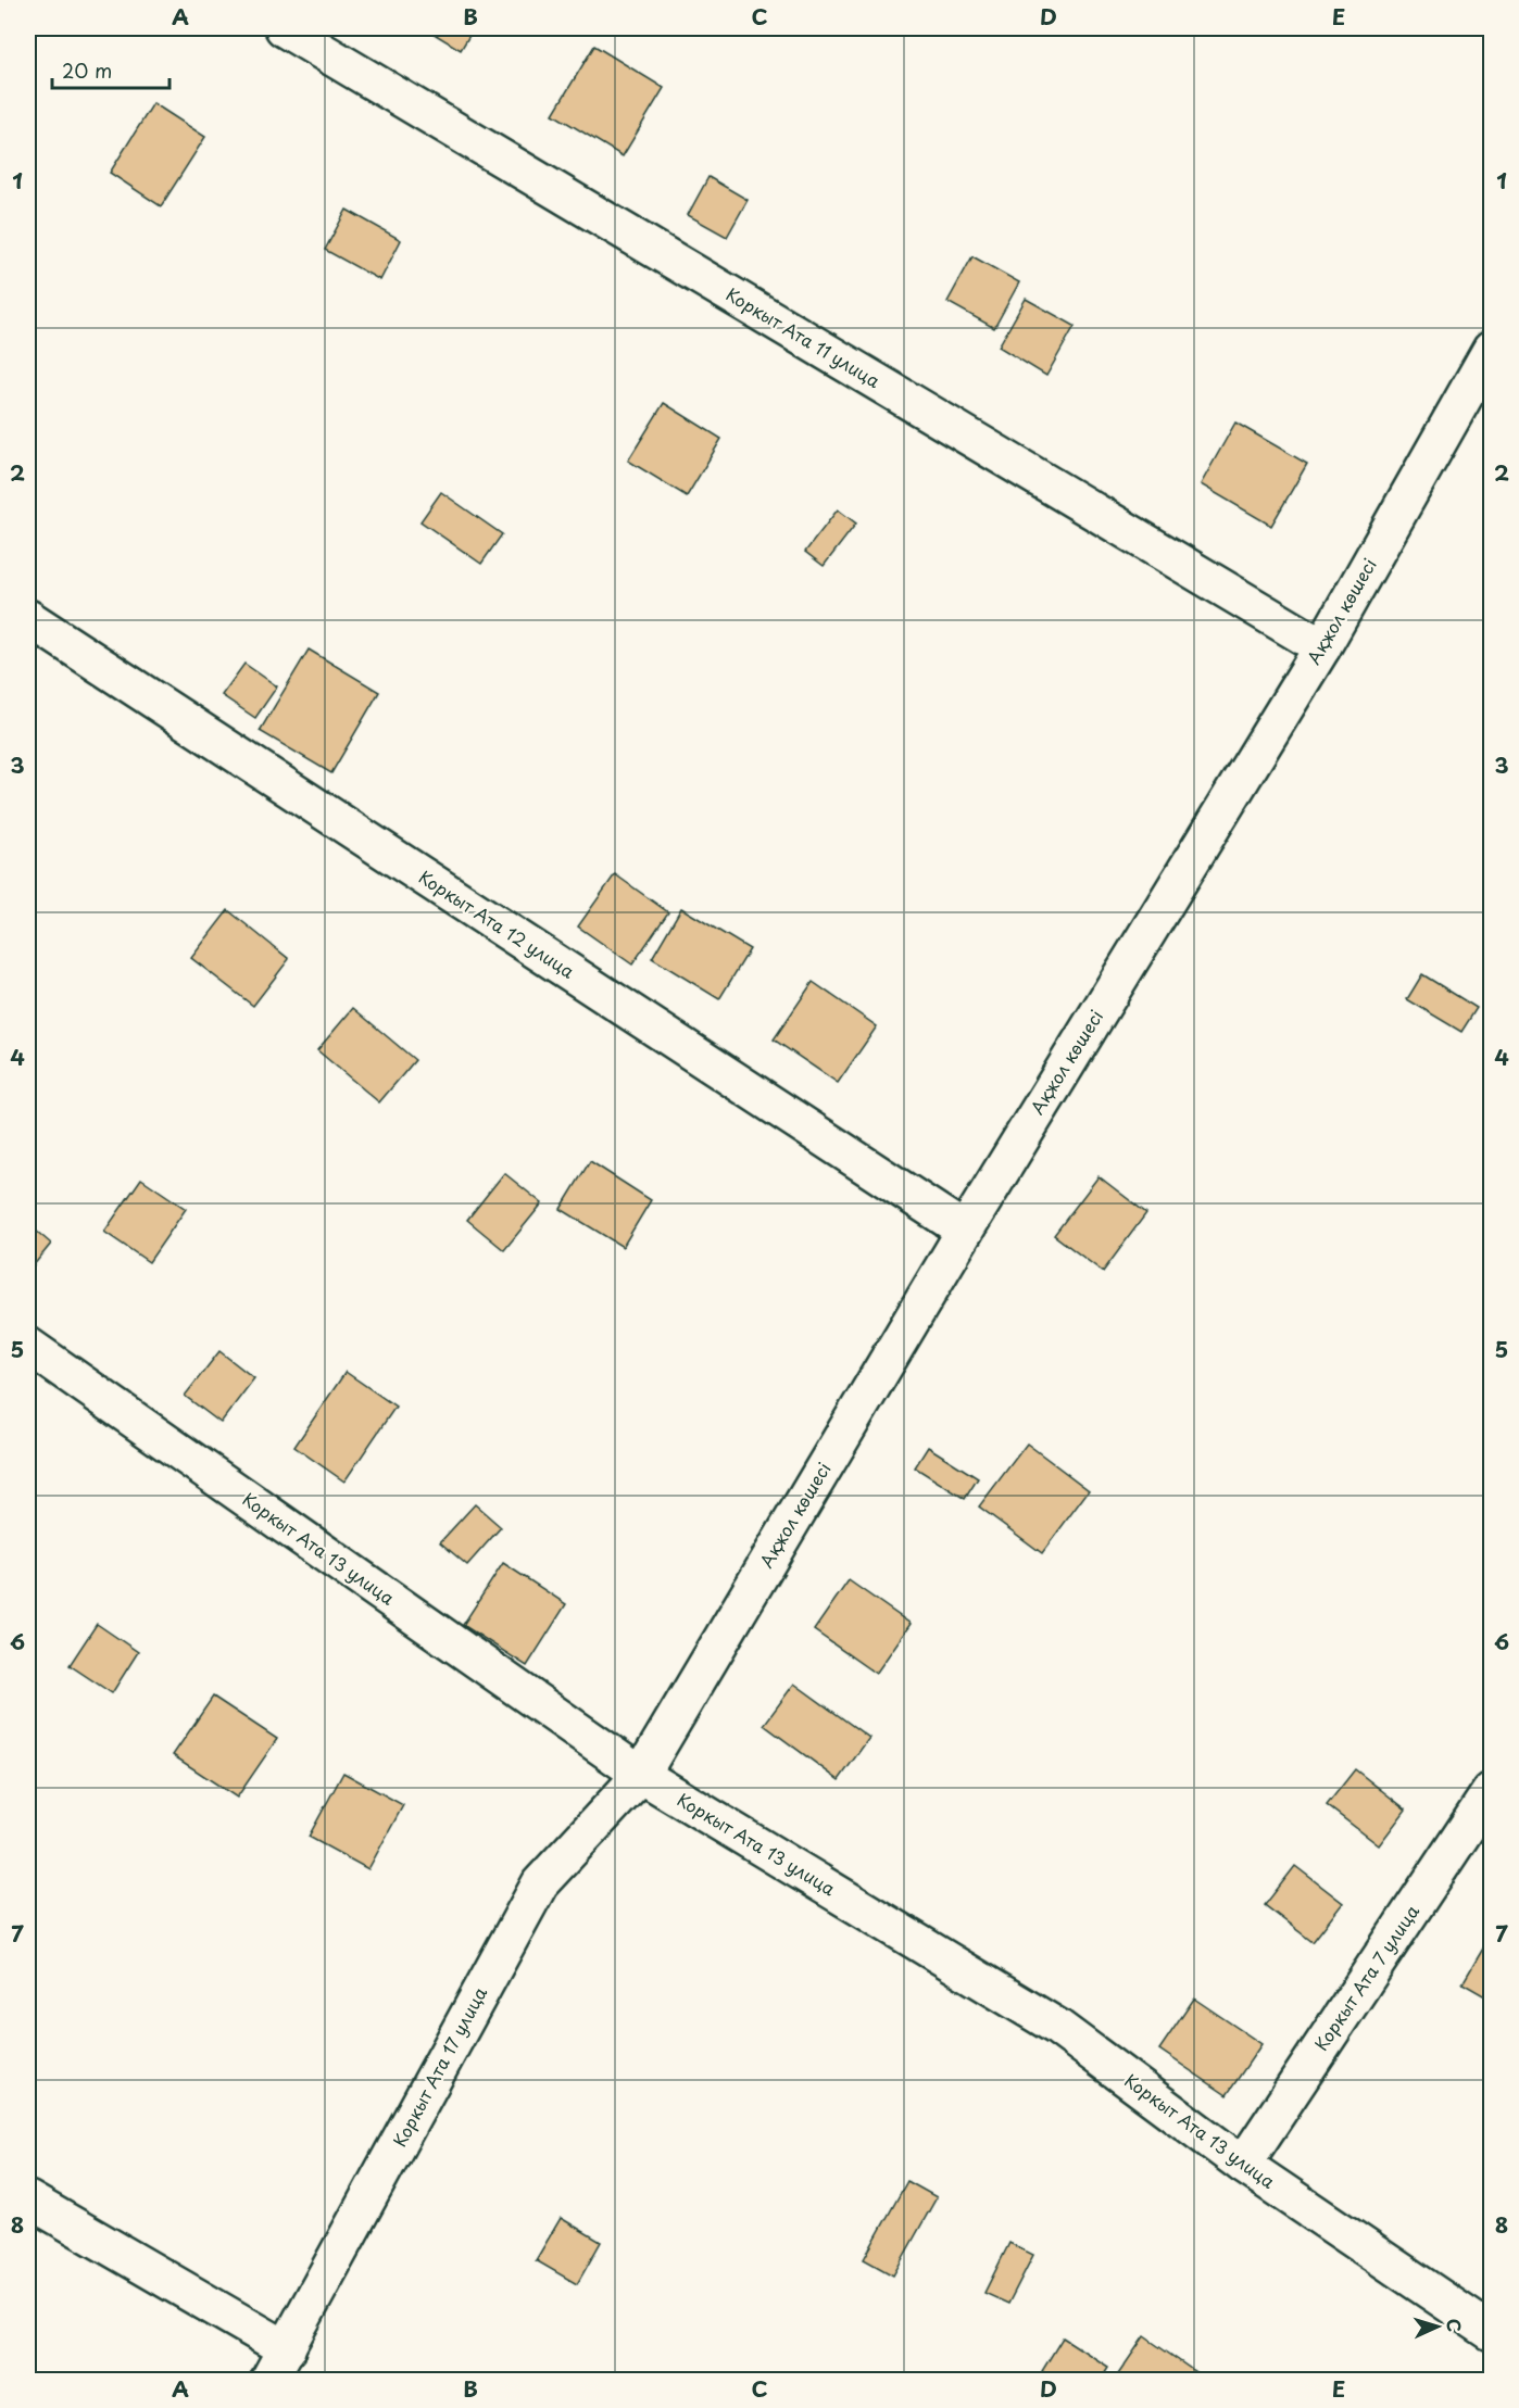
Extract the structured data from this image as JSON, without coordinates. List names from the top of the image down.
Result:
{
  "streets": {
    "street": [
      "Коркыт Ата 11 улица",
      "Ақжол көшесі",
      "Коркыт Ата 12 улица",
      "Коркыт Ата 13 улица",
      "Коркыт Ата 7 улица",
      "Коркыт Ата 17 улица"
    ]
  },
  "crossings": [
    ["Коркыт Ата 11 улица", "Ақжол көшесі"],
    ["Ақжол көшесі", "Коркыт Ата 12 улица"],
    ["Ақжол көшесі", "Коркыт Ата 13 улица"],
    ["Ақжол көшесі", "Коркыт Ата 17 улица"],
    ["Коркыт Ата 13 улица", "Коркыт Ата 7 улица"],
    ["Коркыт Ата 13 улица", "Коркыт Ата 17 улица"]
  ],
  "scale_bar": "20 m",
  "north": "right",
  "grid": {
    "columns": [
      "A",
      "B",
      "C",
      "D",
      "E"
    ],
    "rows": [
      "1",
      "2",
      "3",
      "4",
      "5",
      "6",
      "7",
      "8"
    ]
  }
}
